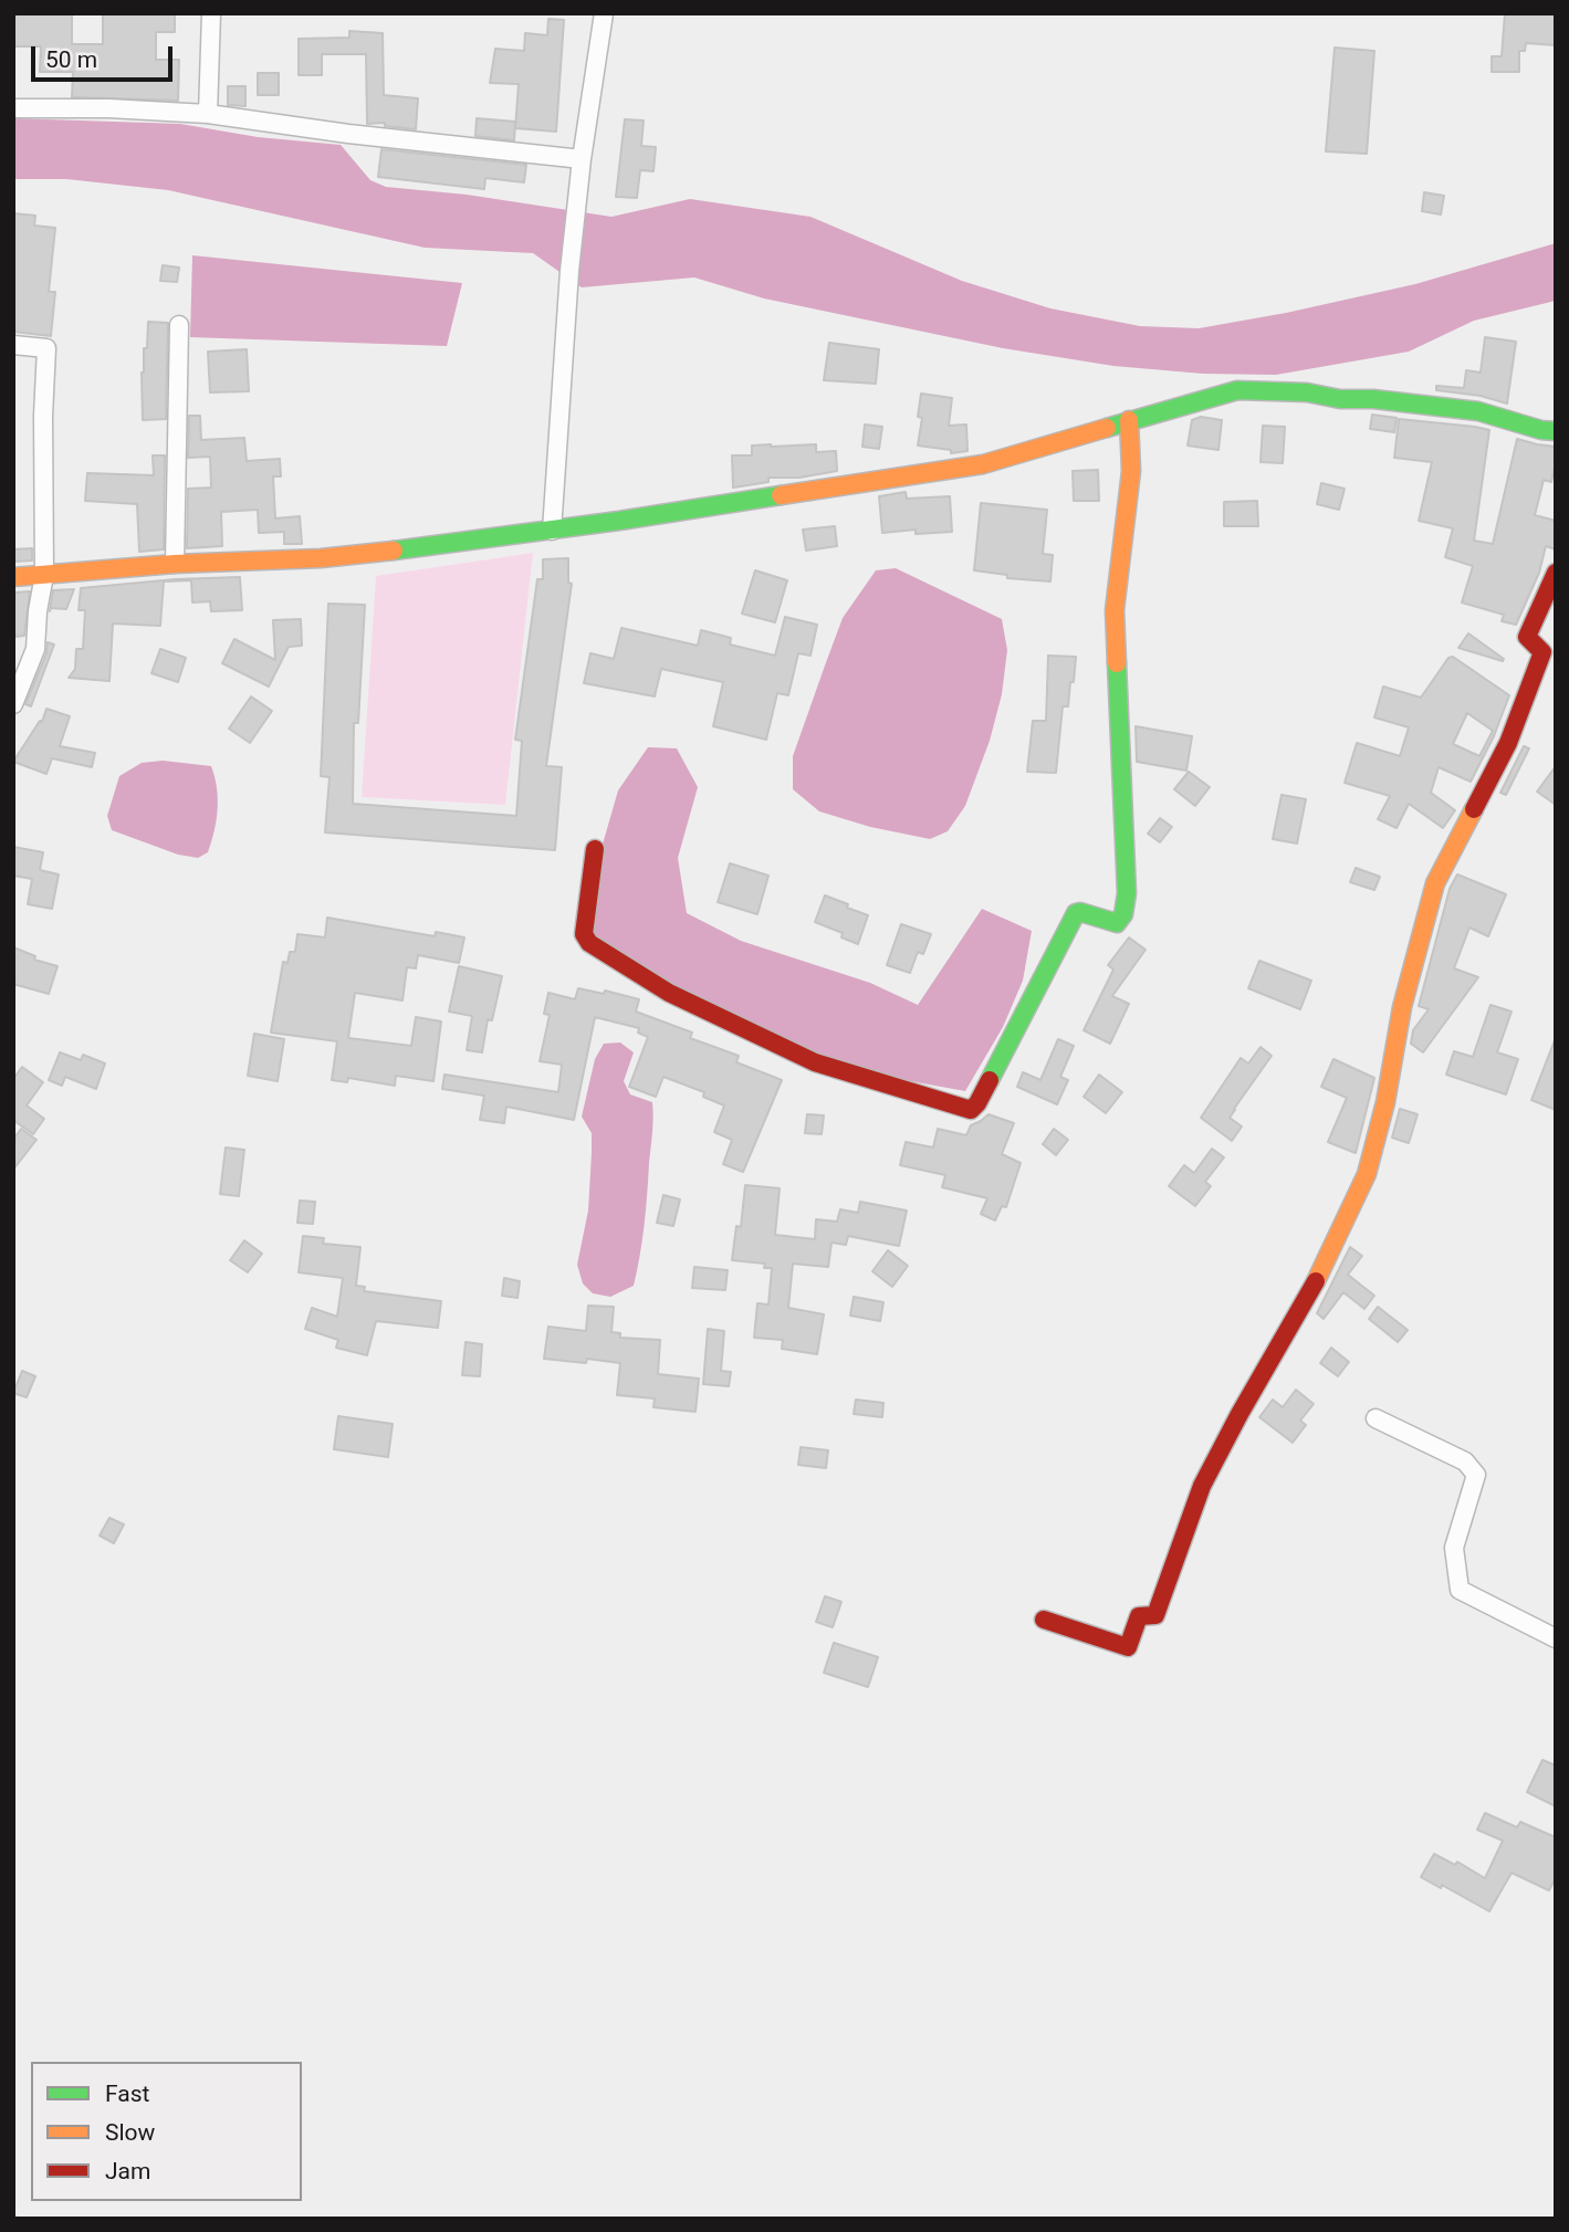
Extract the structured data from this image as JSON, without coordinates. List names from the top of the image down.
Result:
{
  "legend": ["Fast", "Slow", "Jam"],
  "scale_bar": "50 m"
}
